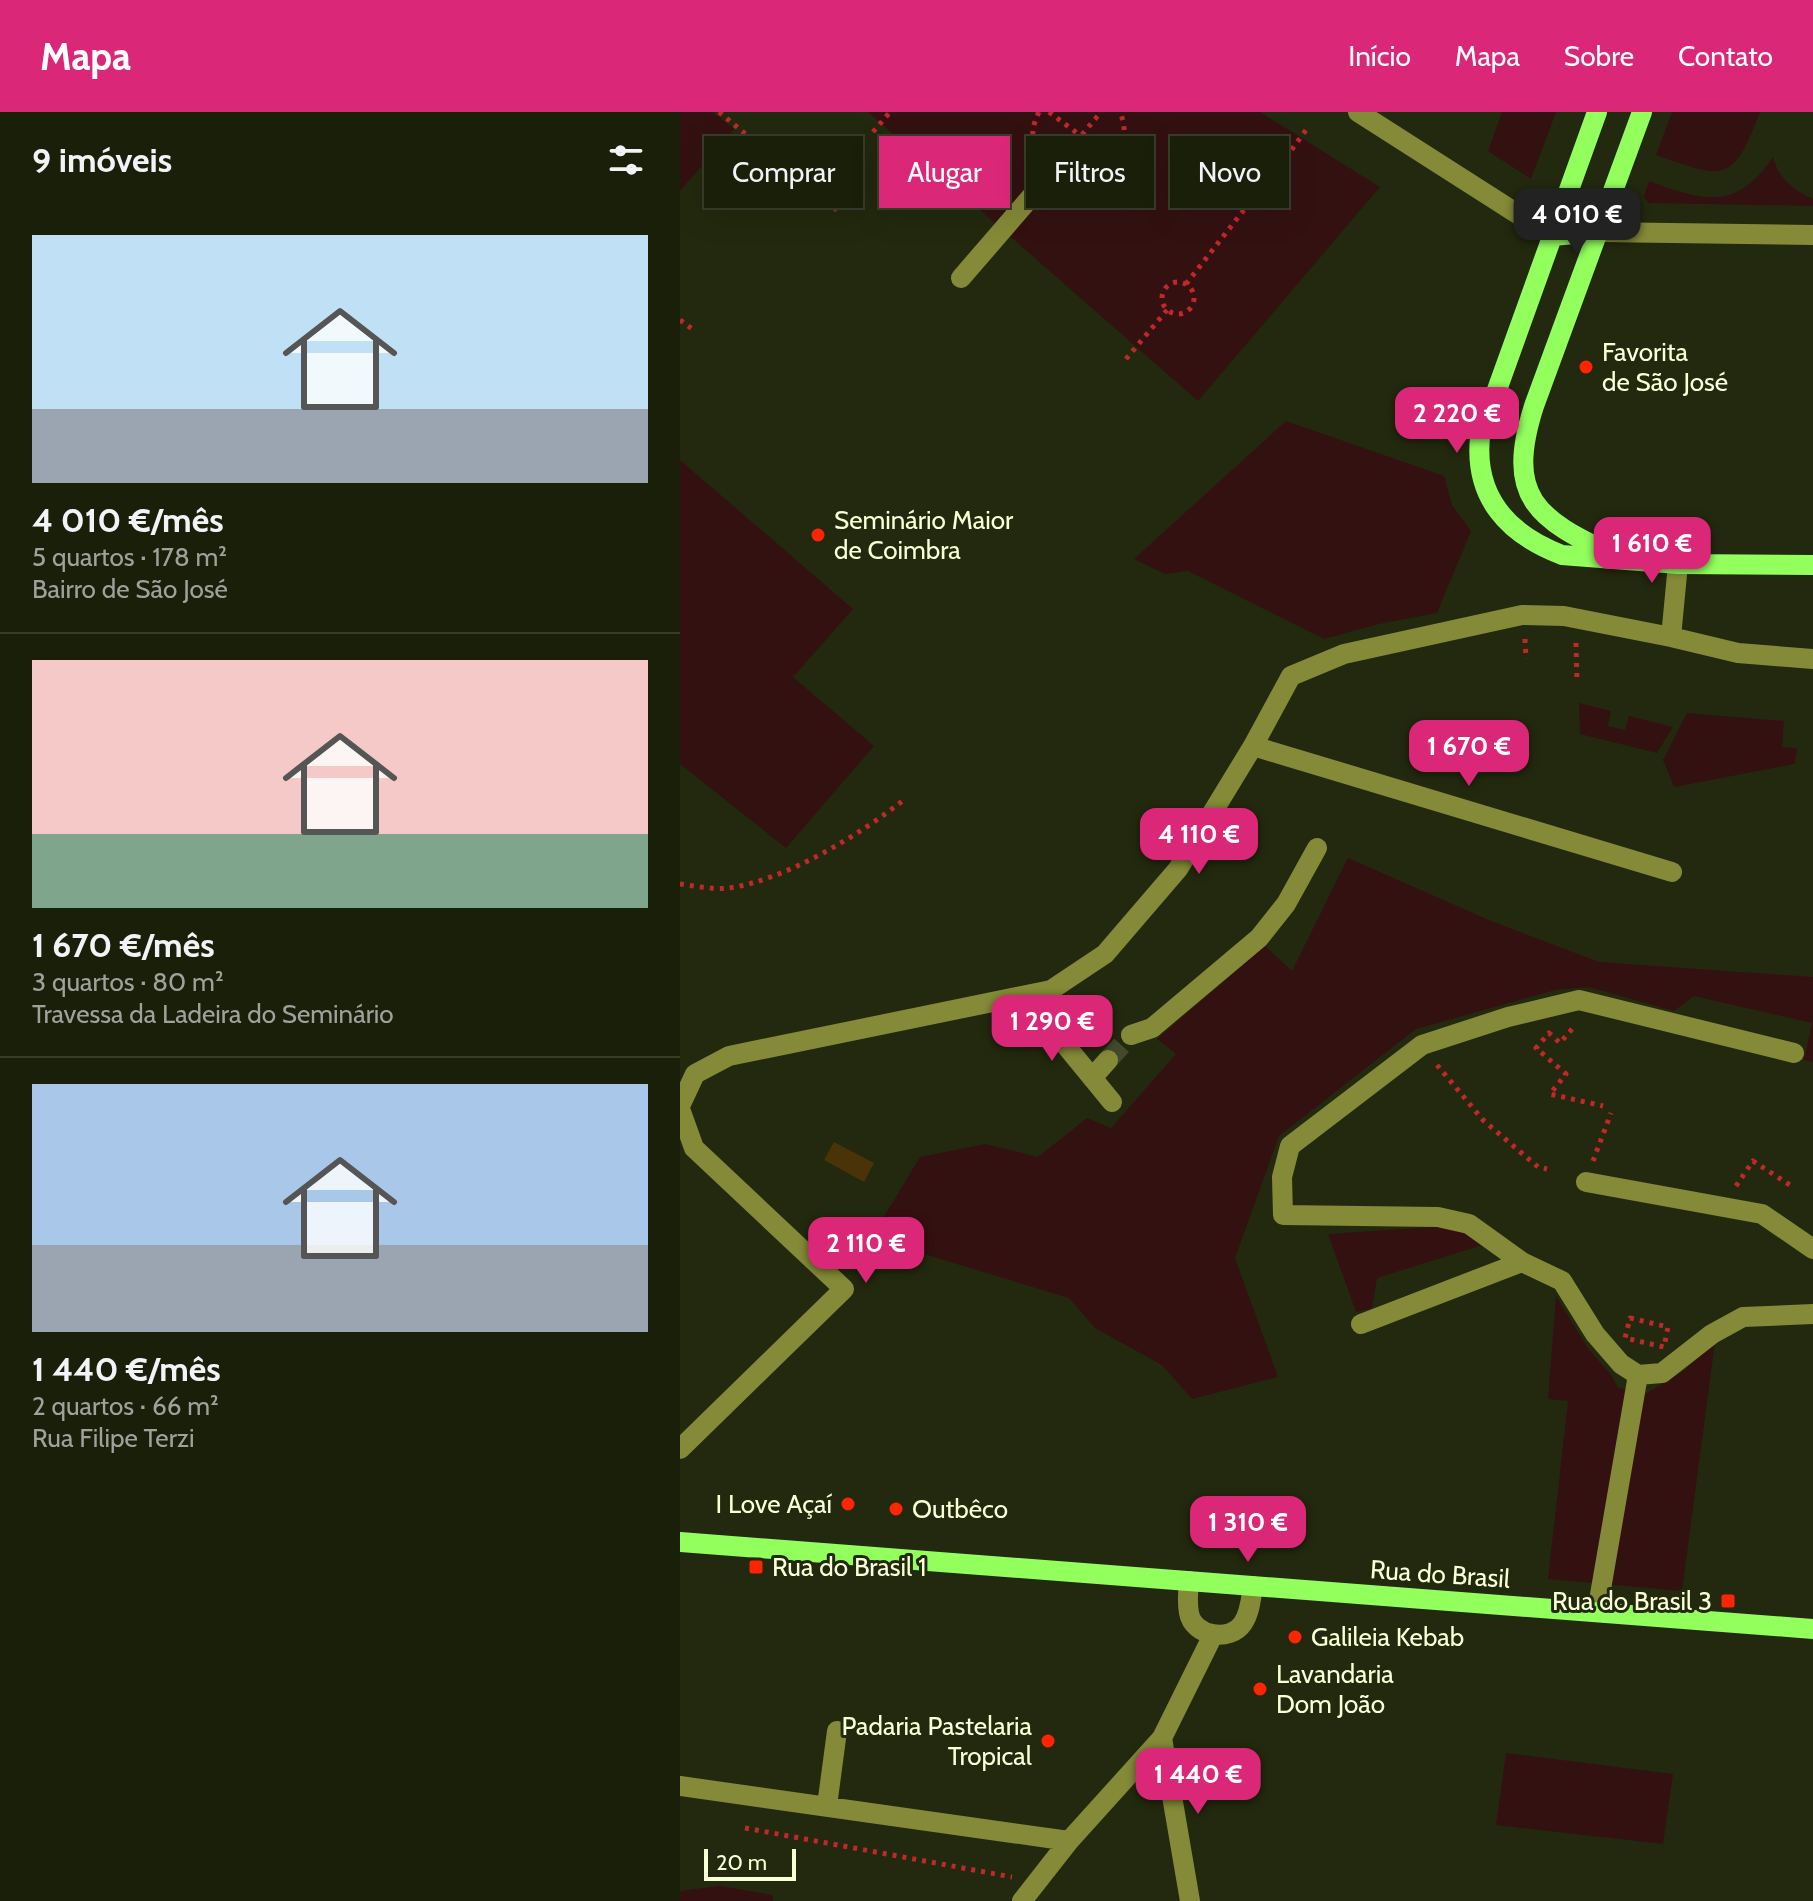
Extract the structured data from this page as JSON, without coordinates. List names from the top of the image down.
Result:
{
  "streets": {
    "main road": ["Rua do Brasil"]
  },
  "places": {
    "other": [
      "Favorita de São José",
      "Seminário Maior de Coimbra",
      "I Love Açaí",
      "Outbêco",
      "Galileia Kebab",
      "Lavandaria Dom João",
      "Padaria Pastelaria Tropical"
    ],
    "transit": ["Rua do Brasil 1", "Rua do Brasil 3"]
  },
  "scale_bar": "20 m",
  "page": {
    "header": "Mapa",
    "nav": [
      "Início",
      "Mapa",
      "Sobre",
      "Contato"
    ],
    "heading": "9 imóveis",
    "chip": [
      "Comprar",
      "Alugar",
      "Filtros",
      "Novo"
    ],
    "price": [
      "4 010 €",
      "2 220 €",
      "1 610 €",
      "1 670 €",
      "4 110 €",
      "1 290 €",
      "2 110 €",
      "1 310 €",
      "1 440 €"
    ],
    "list": [
      {
        "name": "4 010 €/mês",
        "note": "5 quartos · 178 m² · Bairro de São José"
      },
      {
        "name": "1 670 €/mês",
        "note": "3 quartos · 80 m² · Travessa da Ladeira do Seminário"
      },
      {
        "name": "1 440 €/mês",
        "note": "2 quartos · 66 m² · Rua Filipe Terzi"
      }
    ],
    "scale": "20 m"
  }
}
